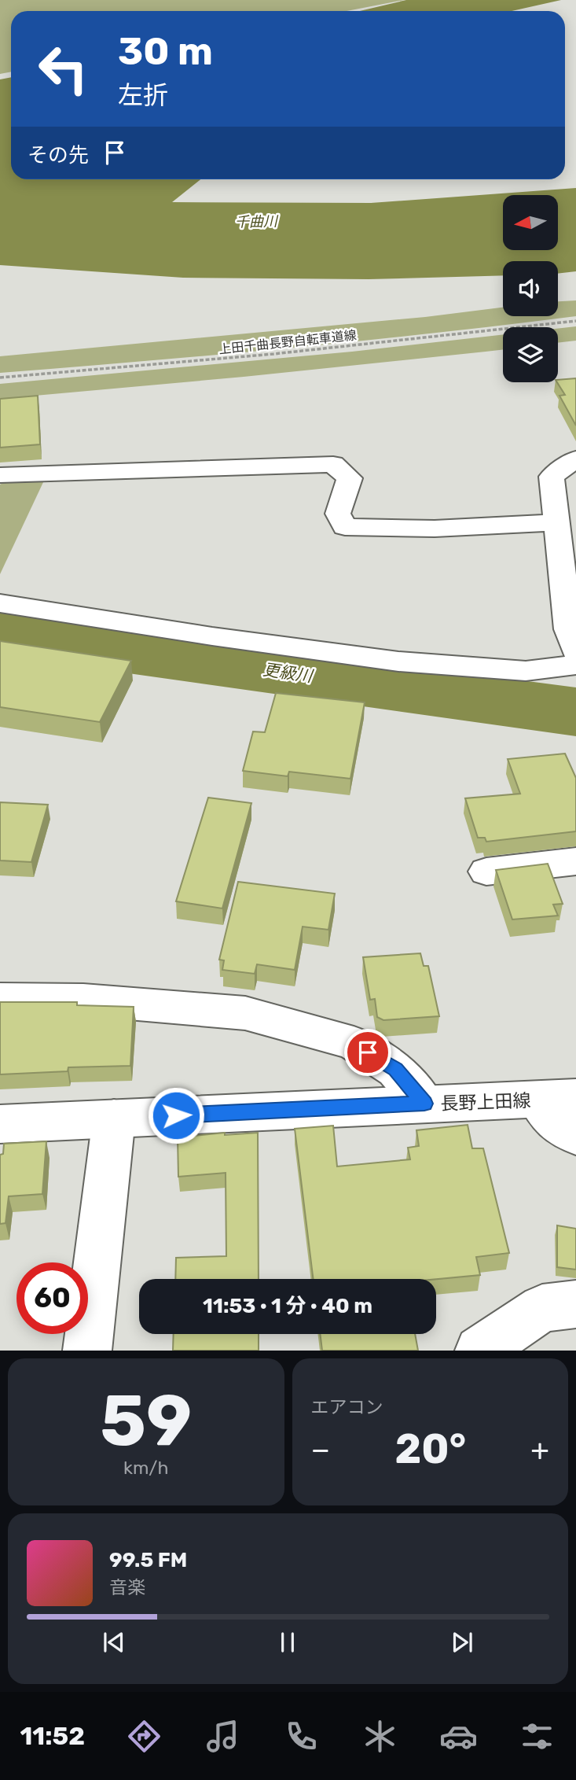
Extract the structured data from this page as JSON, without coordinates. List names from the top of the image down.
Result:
{
  "streets": {
    "street": ["長野上田線"],
    "path": ["上田千曲長野自転車道線"]
  },
  "water": ["千曲川", "更級川"],
  "north": "left",
  "page": {
    "turn": ["30 m", "左折"],
    "then": "その先",
    "limit": "60",
    "trip": "11:53 · 1 分 · 40 m",
    "tile": [
      ["59", "km/h"],
      "エアコン"
    ],
    "heat": ["−", "20°", "+"],
    "song": ["99.5 FM", "音楽"],
    "tabs": "11:52"
  }
}
